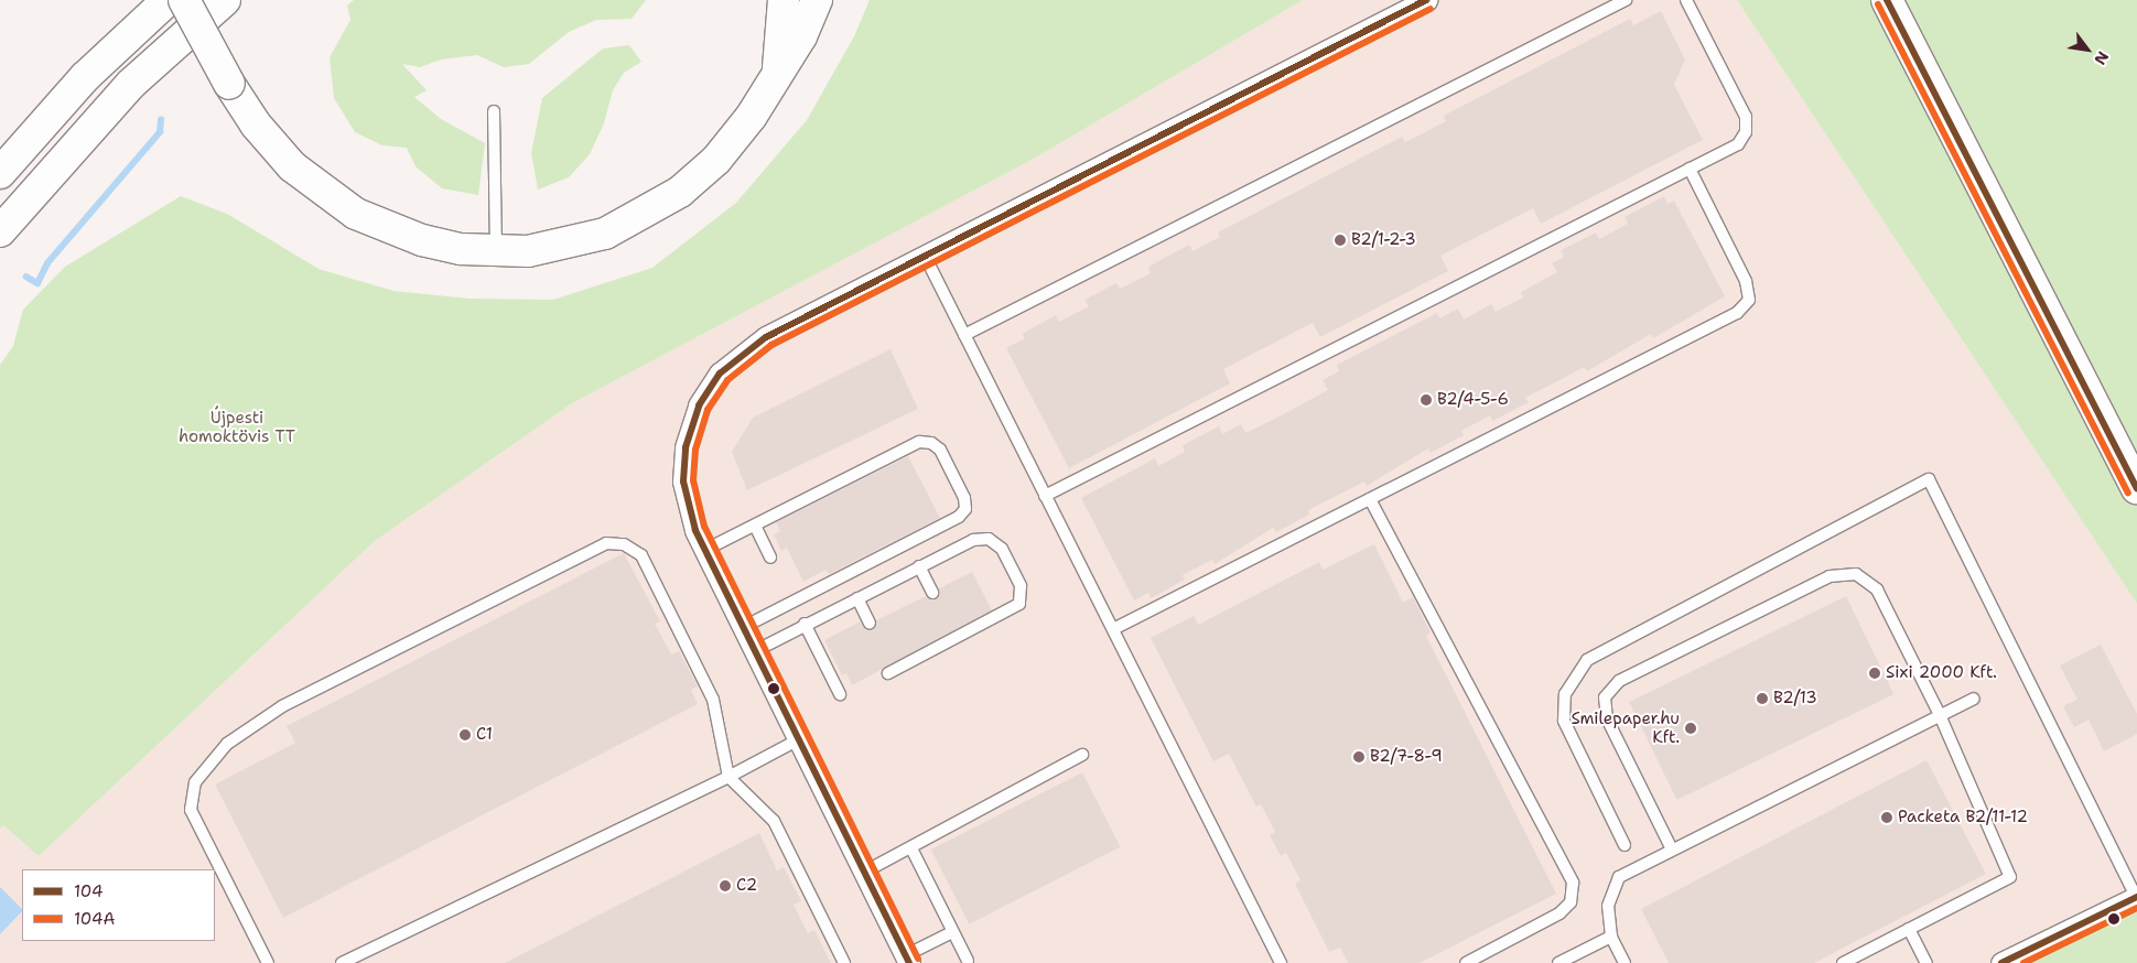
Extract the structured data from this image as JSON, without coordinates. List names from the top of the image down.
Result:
{
  "parks": ["Újpesti homoktövis TT"],
  "places": [
    "B2/1-2-3",
    "B2/4-5-6",
    "Sixi 2000 Kft.",
    "B2/13",
    "Smilepaper.hu Kft.",
    "C1",
    "B2/7-8-9",
    "Packeta B2/11-12",
    "C2"
  ],
  "lines": ["transit line 104", "transit line 104A"],
  "legend": ["104", "104A"],
  "north": "bottom right"
}
